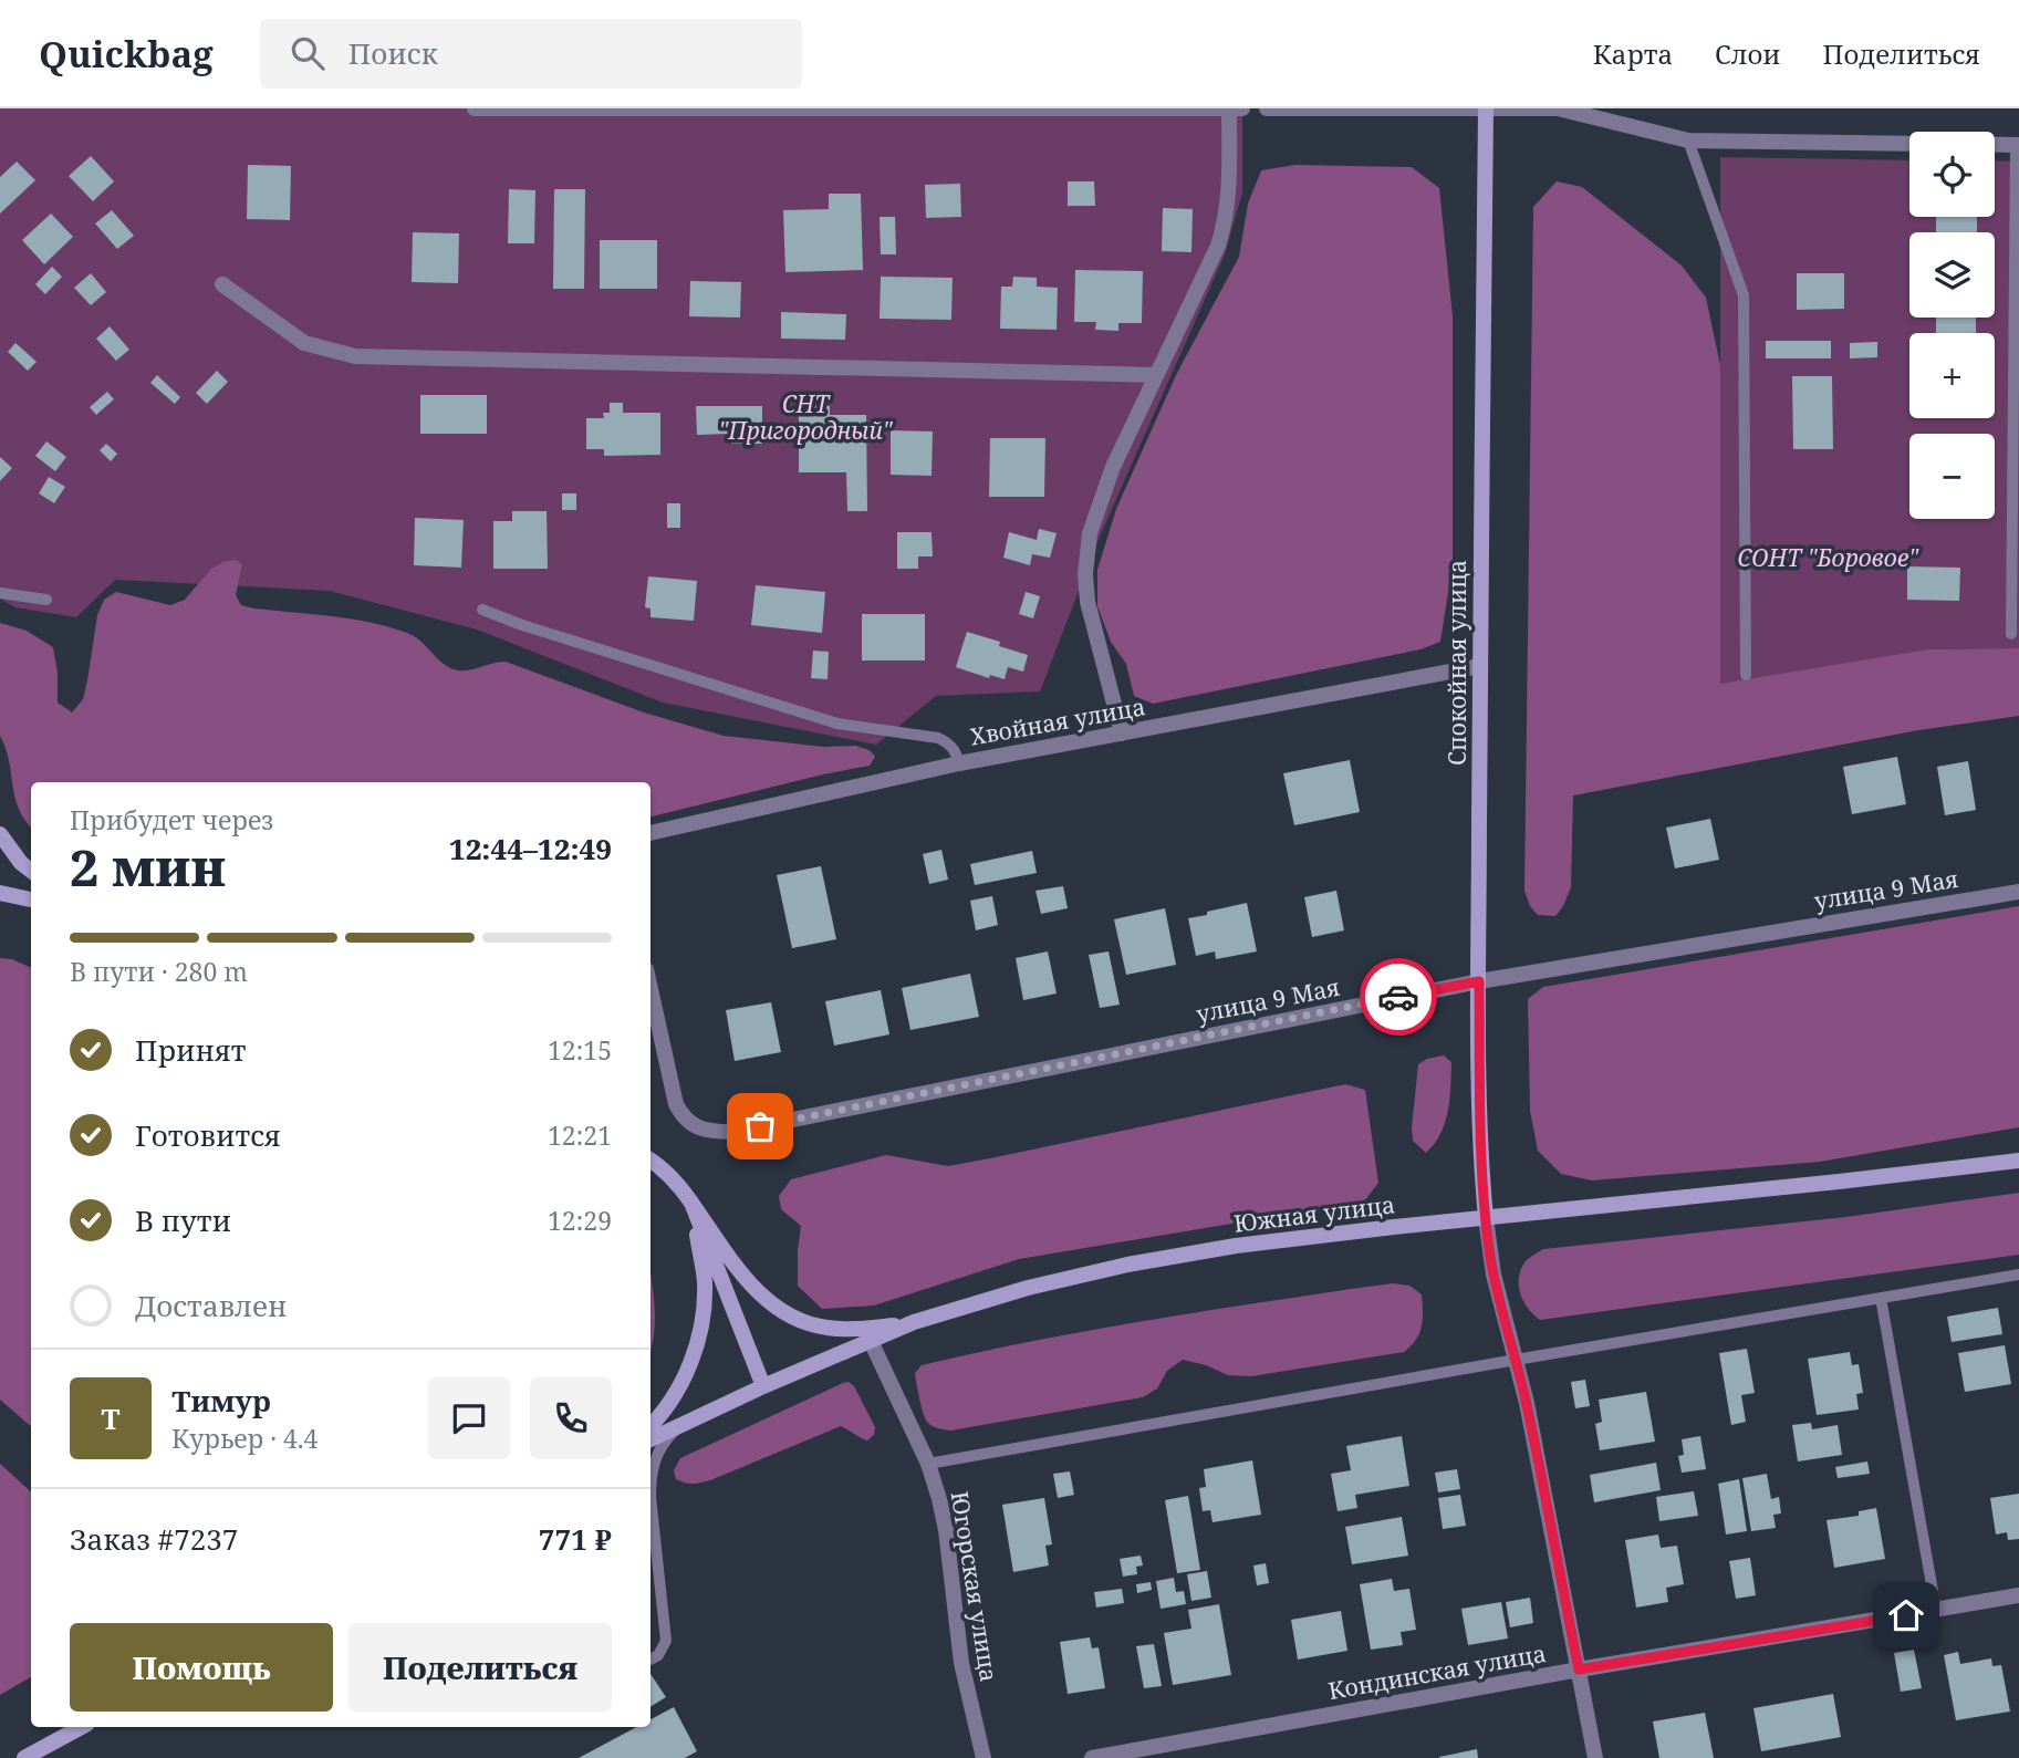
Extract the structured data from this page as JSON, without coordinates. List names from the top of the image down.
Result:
{
  "streets": {
    "main road": ["Спокойная улица", "Южная улица"],
    "street": [
      "Хвойная улица",
      "улица 9 Мая",
      "Югорская улица",
      "Кондинская улица"
    ]
  },
  "crossings": [
    ["Спокойная улица", "Хвойная улица"],
    ["Спокойная улица", "улица 9 Мая"],
    ["Спокойная улица", "Южная улица"],
    ["Южная улица", "Югорская улица"]
  ],
  "parks": ["СНТ \"Пригородный\"", "СОНТ \"Боровое\""],
  "page": {
    "header": "Quickbag",
    "search": "Поиск",
    "nav": ["Карта", "Слои", "Поделиться"],
    "map_buttons": ["+", "−"],
    "heading": ["2 мин", "Прибудет через", "12:44–12:49"],
    "panel": [
      "Тимур",
      "Курьер · 4.4",
      "Заказ #7237",
      "771 ₽"
    ],
    "bar": "В пути · 280 m",
    "list": [
      ["Принят", "12:15"],
      ["Готовится", "12:21"],
      ["В пути", "12:29"],
      "Доставлен"
    ],
    "round": "Т",
    "buttons": ["Помощь", "Поделиться"]
  }
}
